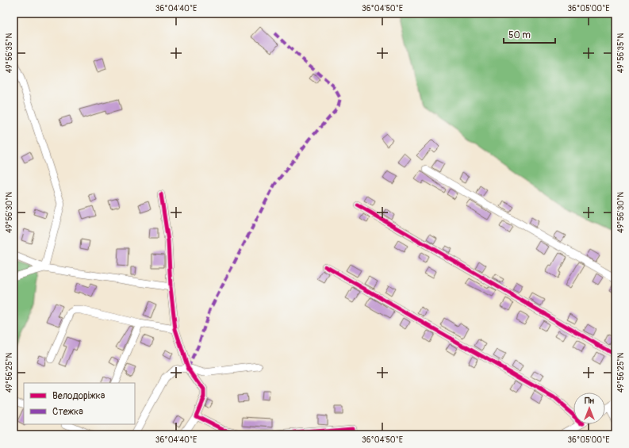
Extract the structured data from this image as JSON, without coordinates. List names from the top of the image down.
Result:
{
  "legend": ["Велодоріжка", "Стежка"],
  "scale_bar": "50 m",
  "north": "top",
  "coordinates": [
    "36°04'40\"E",
    "36°04'50\"E",
    "36°05'00\"E",
    "49°56'35\"N",
    "49°56'30\"N",
    "49°56'25\"N"
  ]
}
